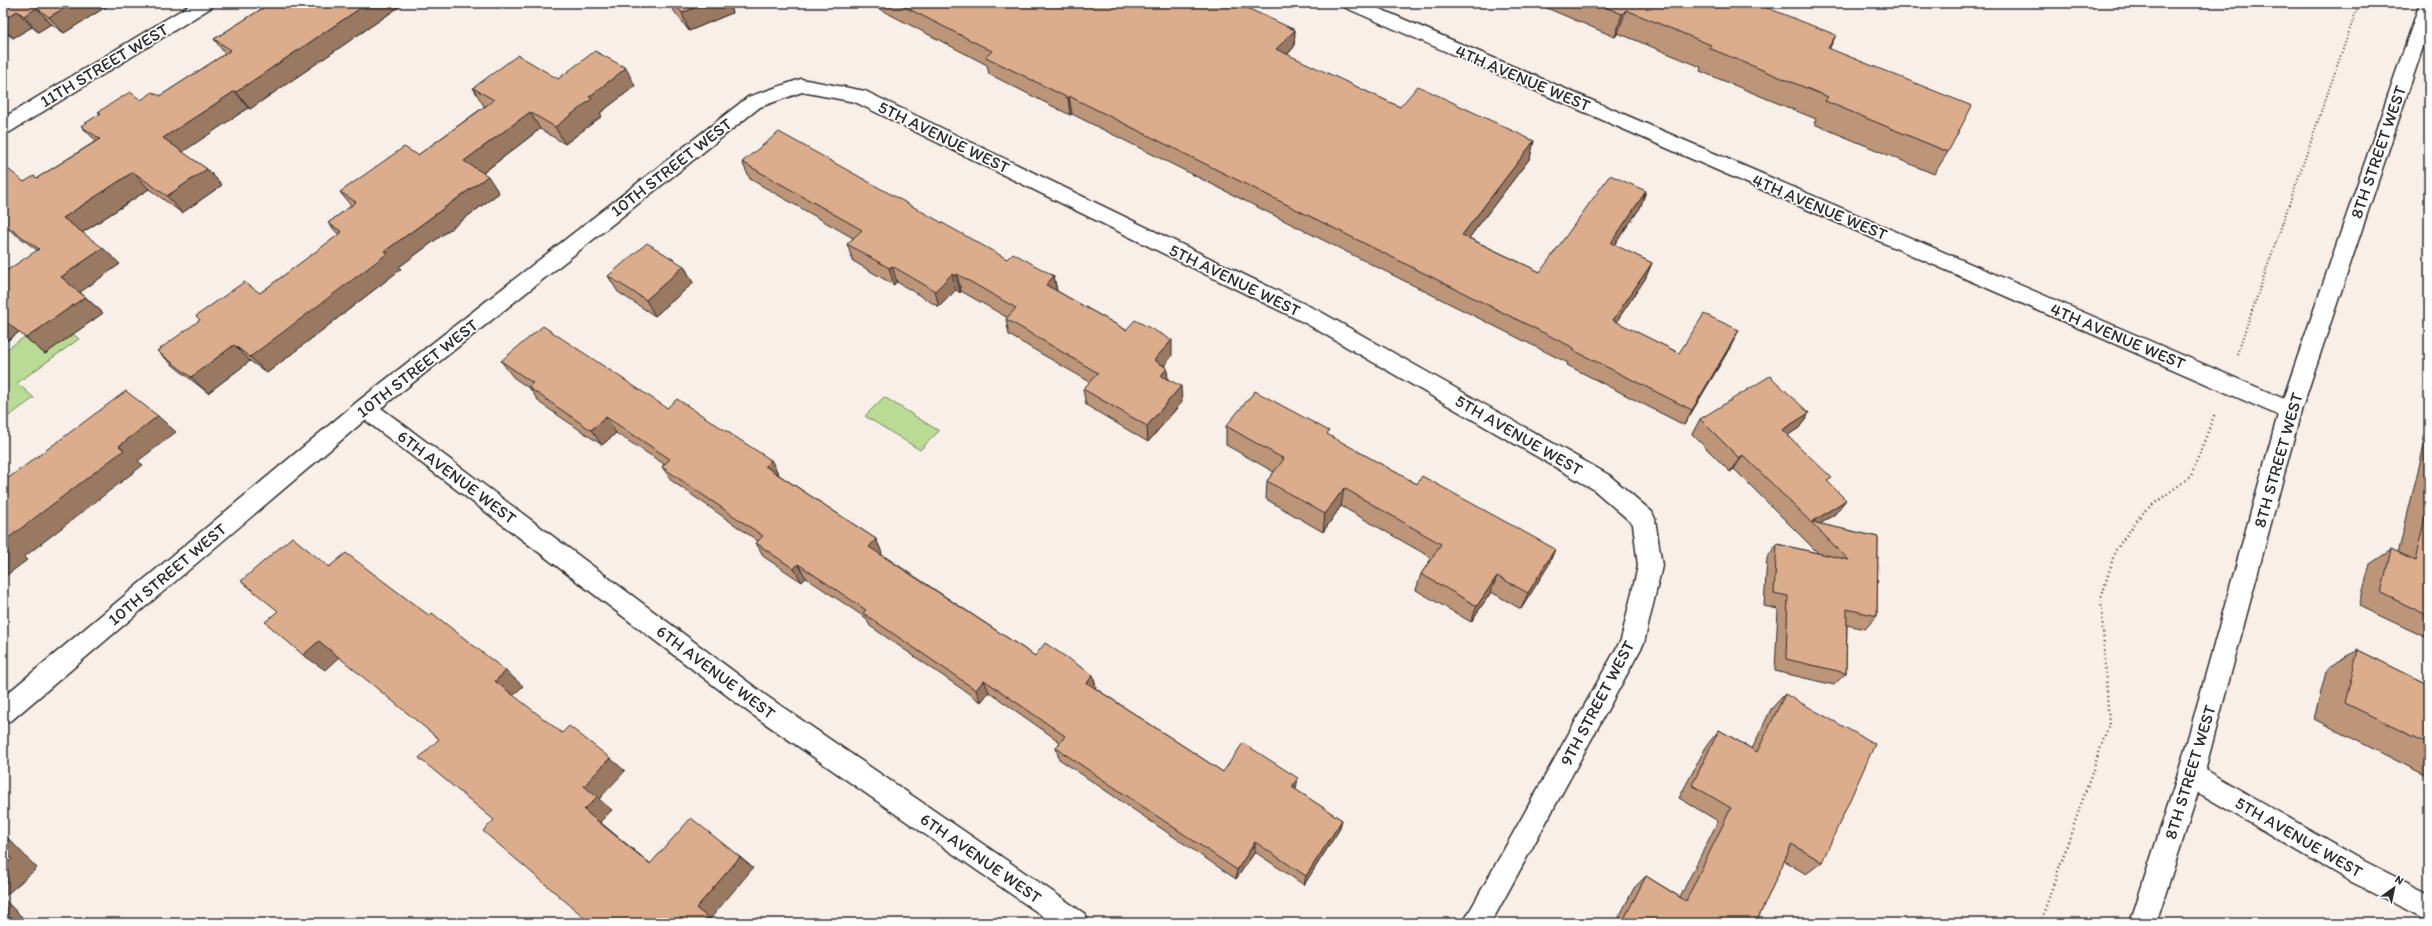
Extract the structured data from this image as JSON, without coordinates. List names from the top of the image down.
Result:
{
  "streets": {
    "street": [
      "11TH STREET WEST",
      "4TH AVENUE WEST",
      "5TH AVENUE WEST",
      "8TH STREET WEST",
      "10TH STREET WEST",
      "6TH AVENUE WEST",
      "9TH STREET WEST"
    ]
  },
  "crossings": [
    ["4TH AVENUE WEST", "8TH STREET WEST"],
    ["5TH AVENUE WEST", "8TH STREET WEST"],
    ["5TH AVENUE WEST", "10TH STREET WEST"],
    ["5TH AVENUE WEST", "9TH STREET WEST"],
    ["10TH STREET WEST", "6TH AVENUE WEST"]
  ],
  "north": "top right"
}
